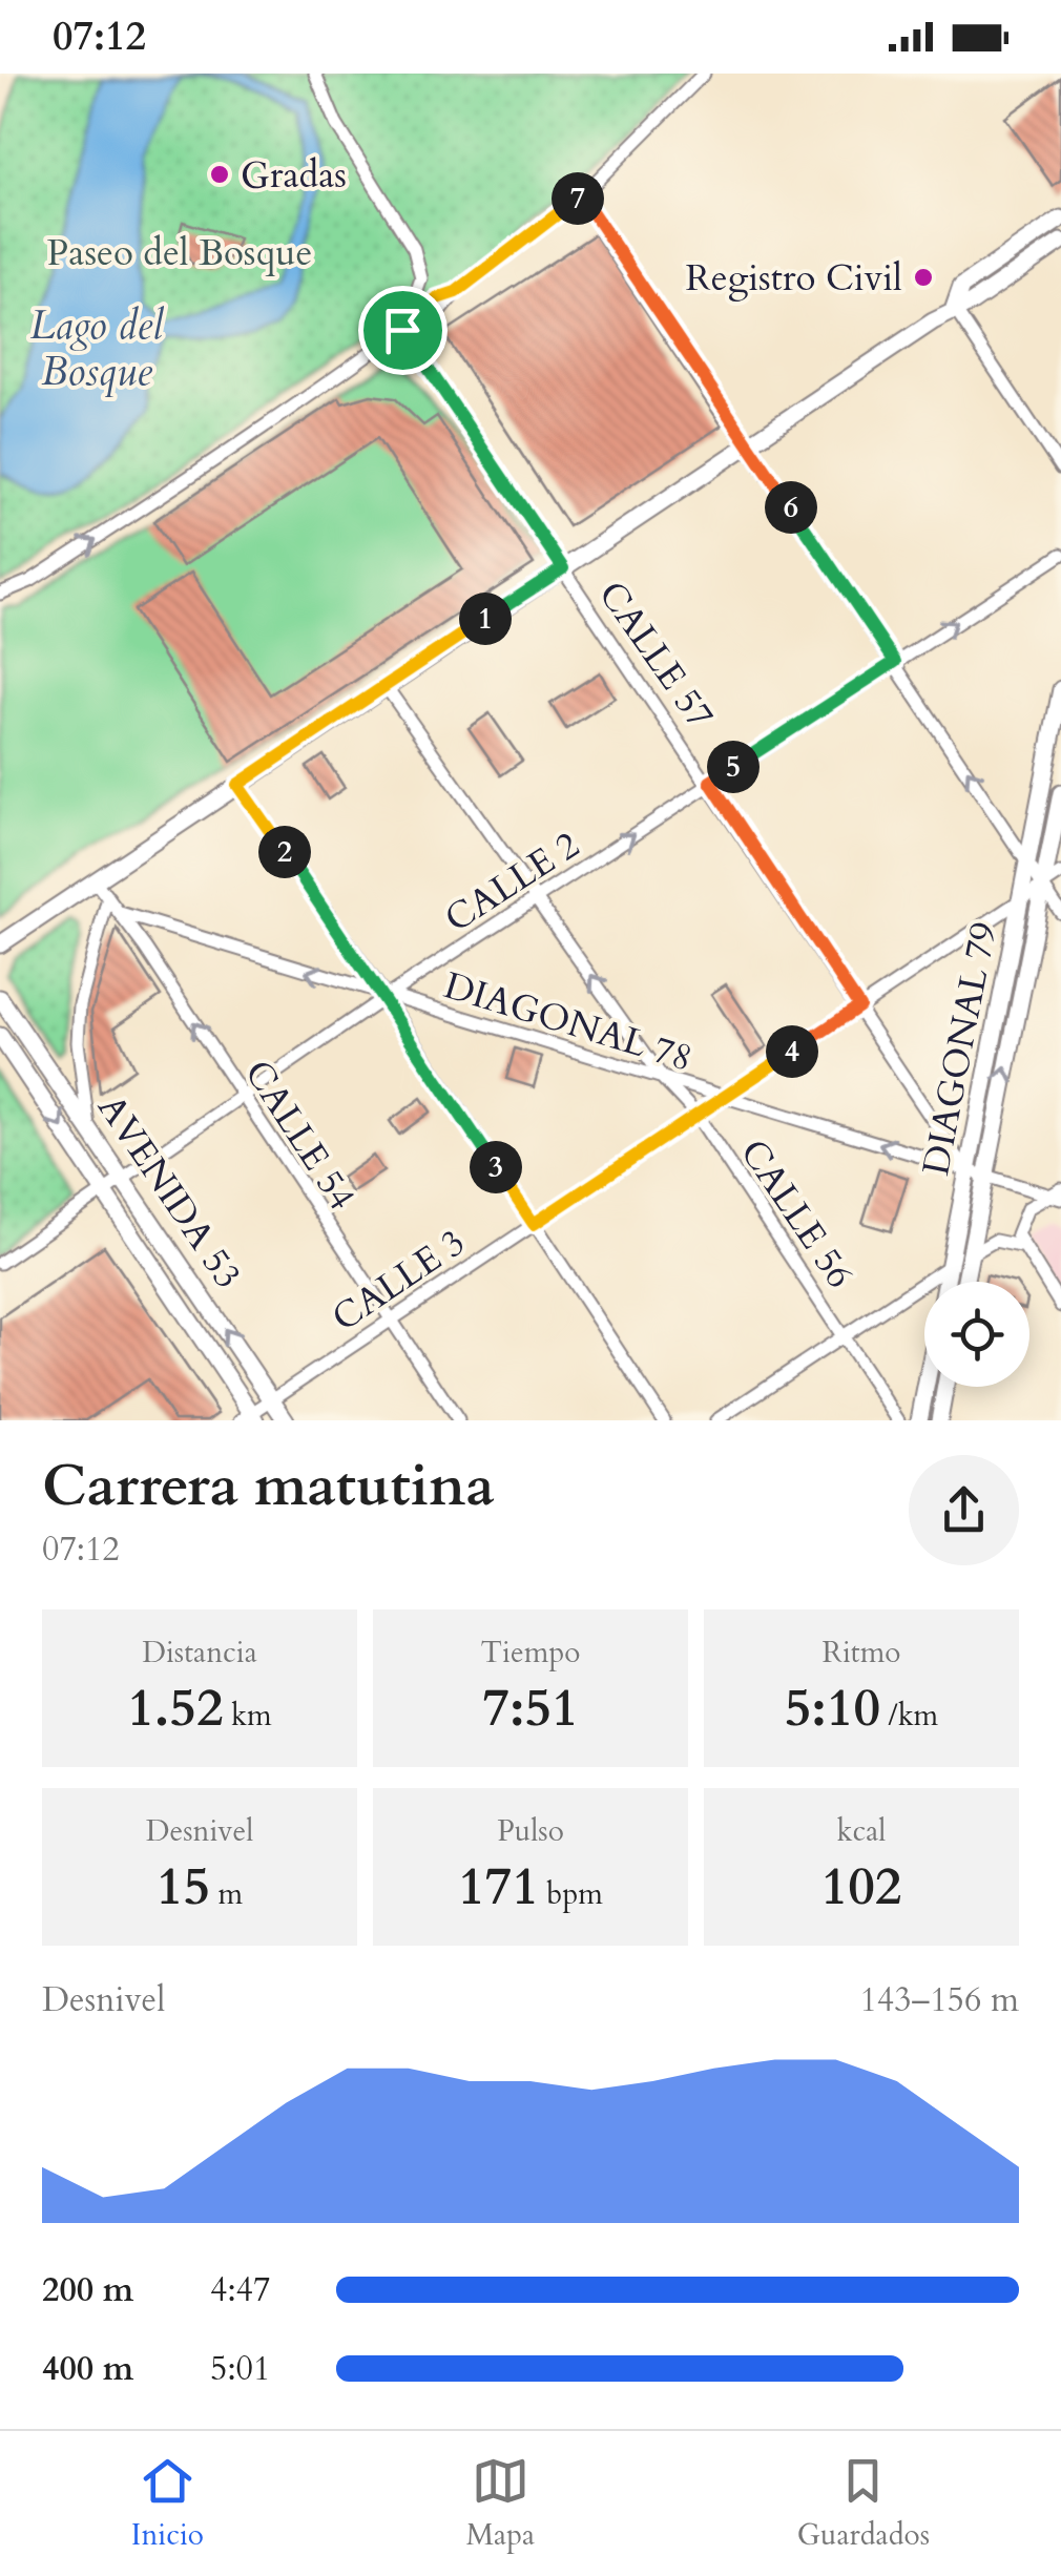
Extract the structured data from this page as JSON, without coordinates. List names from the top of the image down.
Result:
{
  "streets": {
    "main road": ["DIAGONAL 79", "AVENIDA 53"],
    "street": [
      "CALLE 57",
      "CALLE 2",
      "DIAGONAL 78",
      "CALLE 54",
      "CALLE 56",
      "CALLE 3"
    ]
  },
  "crossings": [
    ["CALLE 57", "CALLE 2"],
    ["CALLE 57", "DIAGONAL 78"],
    ["CALLE 57", "DIAGONAL 79"],
    ["CALLE 57", "CALLE 3"],
    ["CALLE 2", "DIAGONAL 78"],
    ["CALLE 2", "CALLE 54"],
    ["CALLE 2", "AVENIDA 53"],
    ["CALLE 2", "CALLE 56"],
    ["DIAGONAL 78", "DIAGONAL 79"],
    ["DIAGONAL 78", "CALLE 54"],
    ["DIAGONAL 78", "CALLE 56"],
    ["DIAGONAL 78", "CALLE 3"],
    ["DIAGONAL 79", "CALLE 3"],
    ["CALLE 54", "CALLE 3"],
    ["AVENIDA 53", "CALLE 3"],
    ["CALLE 56", "CALLE 3"]
  ],
  "one_way": ["DIAGONAL 78"],
  "water": ["Lago del Bosque"],
  "parks": ["Paseo del Bosque"],
  "places": ["Gradas", "Registro Civil"],
  "page": {
    "status": "07:12",
    "pins": [
      "7",
      "6",
      "1",
      "5",
      "2",
      "4",
      "3"
    ],
    "heading": ["Carrera matutina", "07:12"],
    "stats": [
      ["Distancia", "1.52 km"],
      ["Tiempo", "7:51"],
      ["Ritmo", "5:10 /km"],
      ["Desnivel", "15 m"],
      ["Pulso", "171 bpm"],
      ["kcal", "102"]
    ],
    "chart": ["Desnivel", "143–156 m"],
    "list": [
      {
        "name": "200 m",
        "note": "4:47"
      },
      {
        "name": "400 m",
        "note": "5:01"
      }
    ],
    "tabs": ["Inicio", "Mapa", "Guardados"]
  }
}
